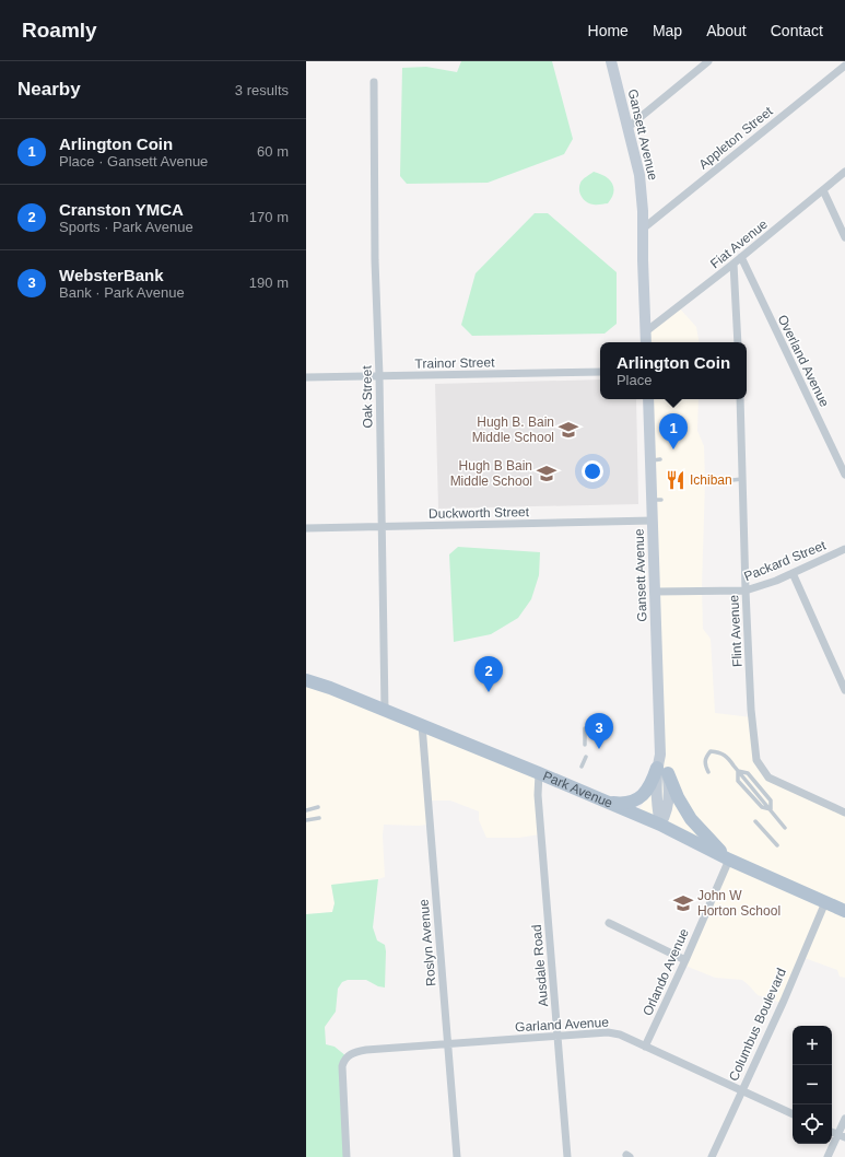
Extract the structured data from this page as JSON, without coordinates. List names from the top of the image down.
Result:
{
  "streets": {
    "main road": ["Gansett Avenue", "Park Avenue"],
    "street": [
      "Appleton Street",
      "Fiat Avenue",
      "Overland Avenue",
      "Trainor Street",
      "Oak Street",
      "Duckworth Street",
      "Packard Street",
      "Flint Avenue",
      "Roslyn Avenue",
      "Ausdale Road",
      "Orlando Avenue",
      "Garland Avenue",
      "Columbus Boulevard"
    ]
  },
  "crossings": [
    ["Gansett Avenue", "Appleton Street"],
    ["Gansett Avenue", "Fiat Avenue"],
    ["Gansett Avenue", "Duckworth Street"],
    ["Gansett Avenue", "Packard Street"],
    ["Gansett Avenue", "Park Avenue"],
    ["Fiat Avenue", "Overland Avenue"],
    ["Trainor Street", "Oak Street"],
    ["Oak Street", "Duckworth Street"],
    ["Oak Street", "Park Avenue"],
    ["Packard Street", "Flint Avenue"],
    ["Park Avenue", "Roslyn Avenue"],
    ["Park Avenue", "Ausdale Road"],
    ["Park Avenue", "Orlando Avenue"],
    ["Park Avenue", "Columbus Boulevard"],
    ["Roslyn Avenue", "Garland Avenue"],
    ["Ausdale Road", "Garland Avenue"],
    ["Orlando Avenue", "Garland Avenue"],
    ["Garland Avenue", "Columbus Boulevard"]
  ],
  "places": {
    "school or university": ["Hugh B. Bain Middle School", "Hugh B Bain Middle School", "John W Horton School"],
    "restaurant": ["Ichiban"]
  },
  "page": {
    "header": "Roamly",
    "nav": [
      "Home",
      "Map",
      "About",
      "Contact"
    ],
    "heading": ["Nearby", "3 results"],
    "list": [
      {
        "mark": "1",
        "name": "Arlington Coin",
        "note": "Place · Gansett Avenue",
        "value": "60 m"
      },
      {
        "mark": "2",
        "name": "Cranston YMCA",
        "note": "Sports · Park Avenue",
        "value": "170 m"
      },
      {
        "mark": "3",
        "name": "WebsterBank",
        "note": "Bank · Park Avenue",
        "value": "190 m"
      }
    ],
    "popup": ["Arlington Coin", "Place"],
    "pins": ["1", "2", "3"],
    "map_buttons": ["+", "−"]
  }
}
